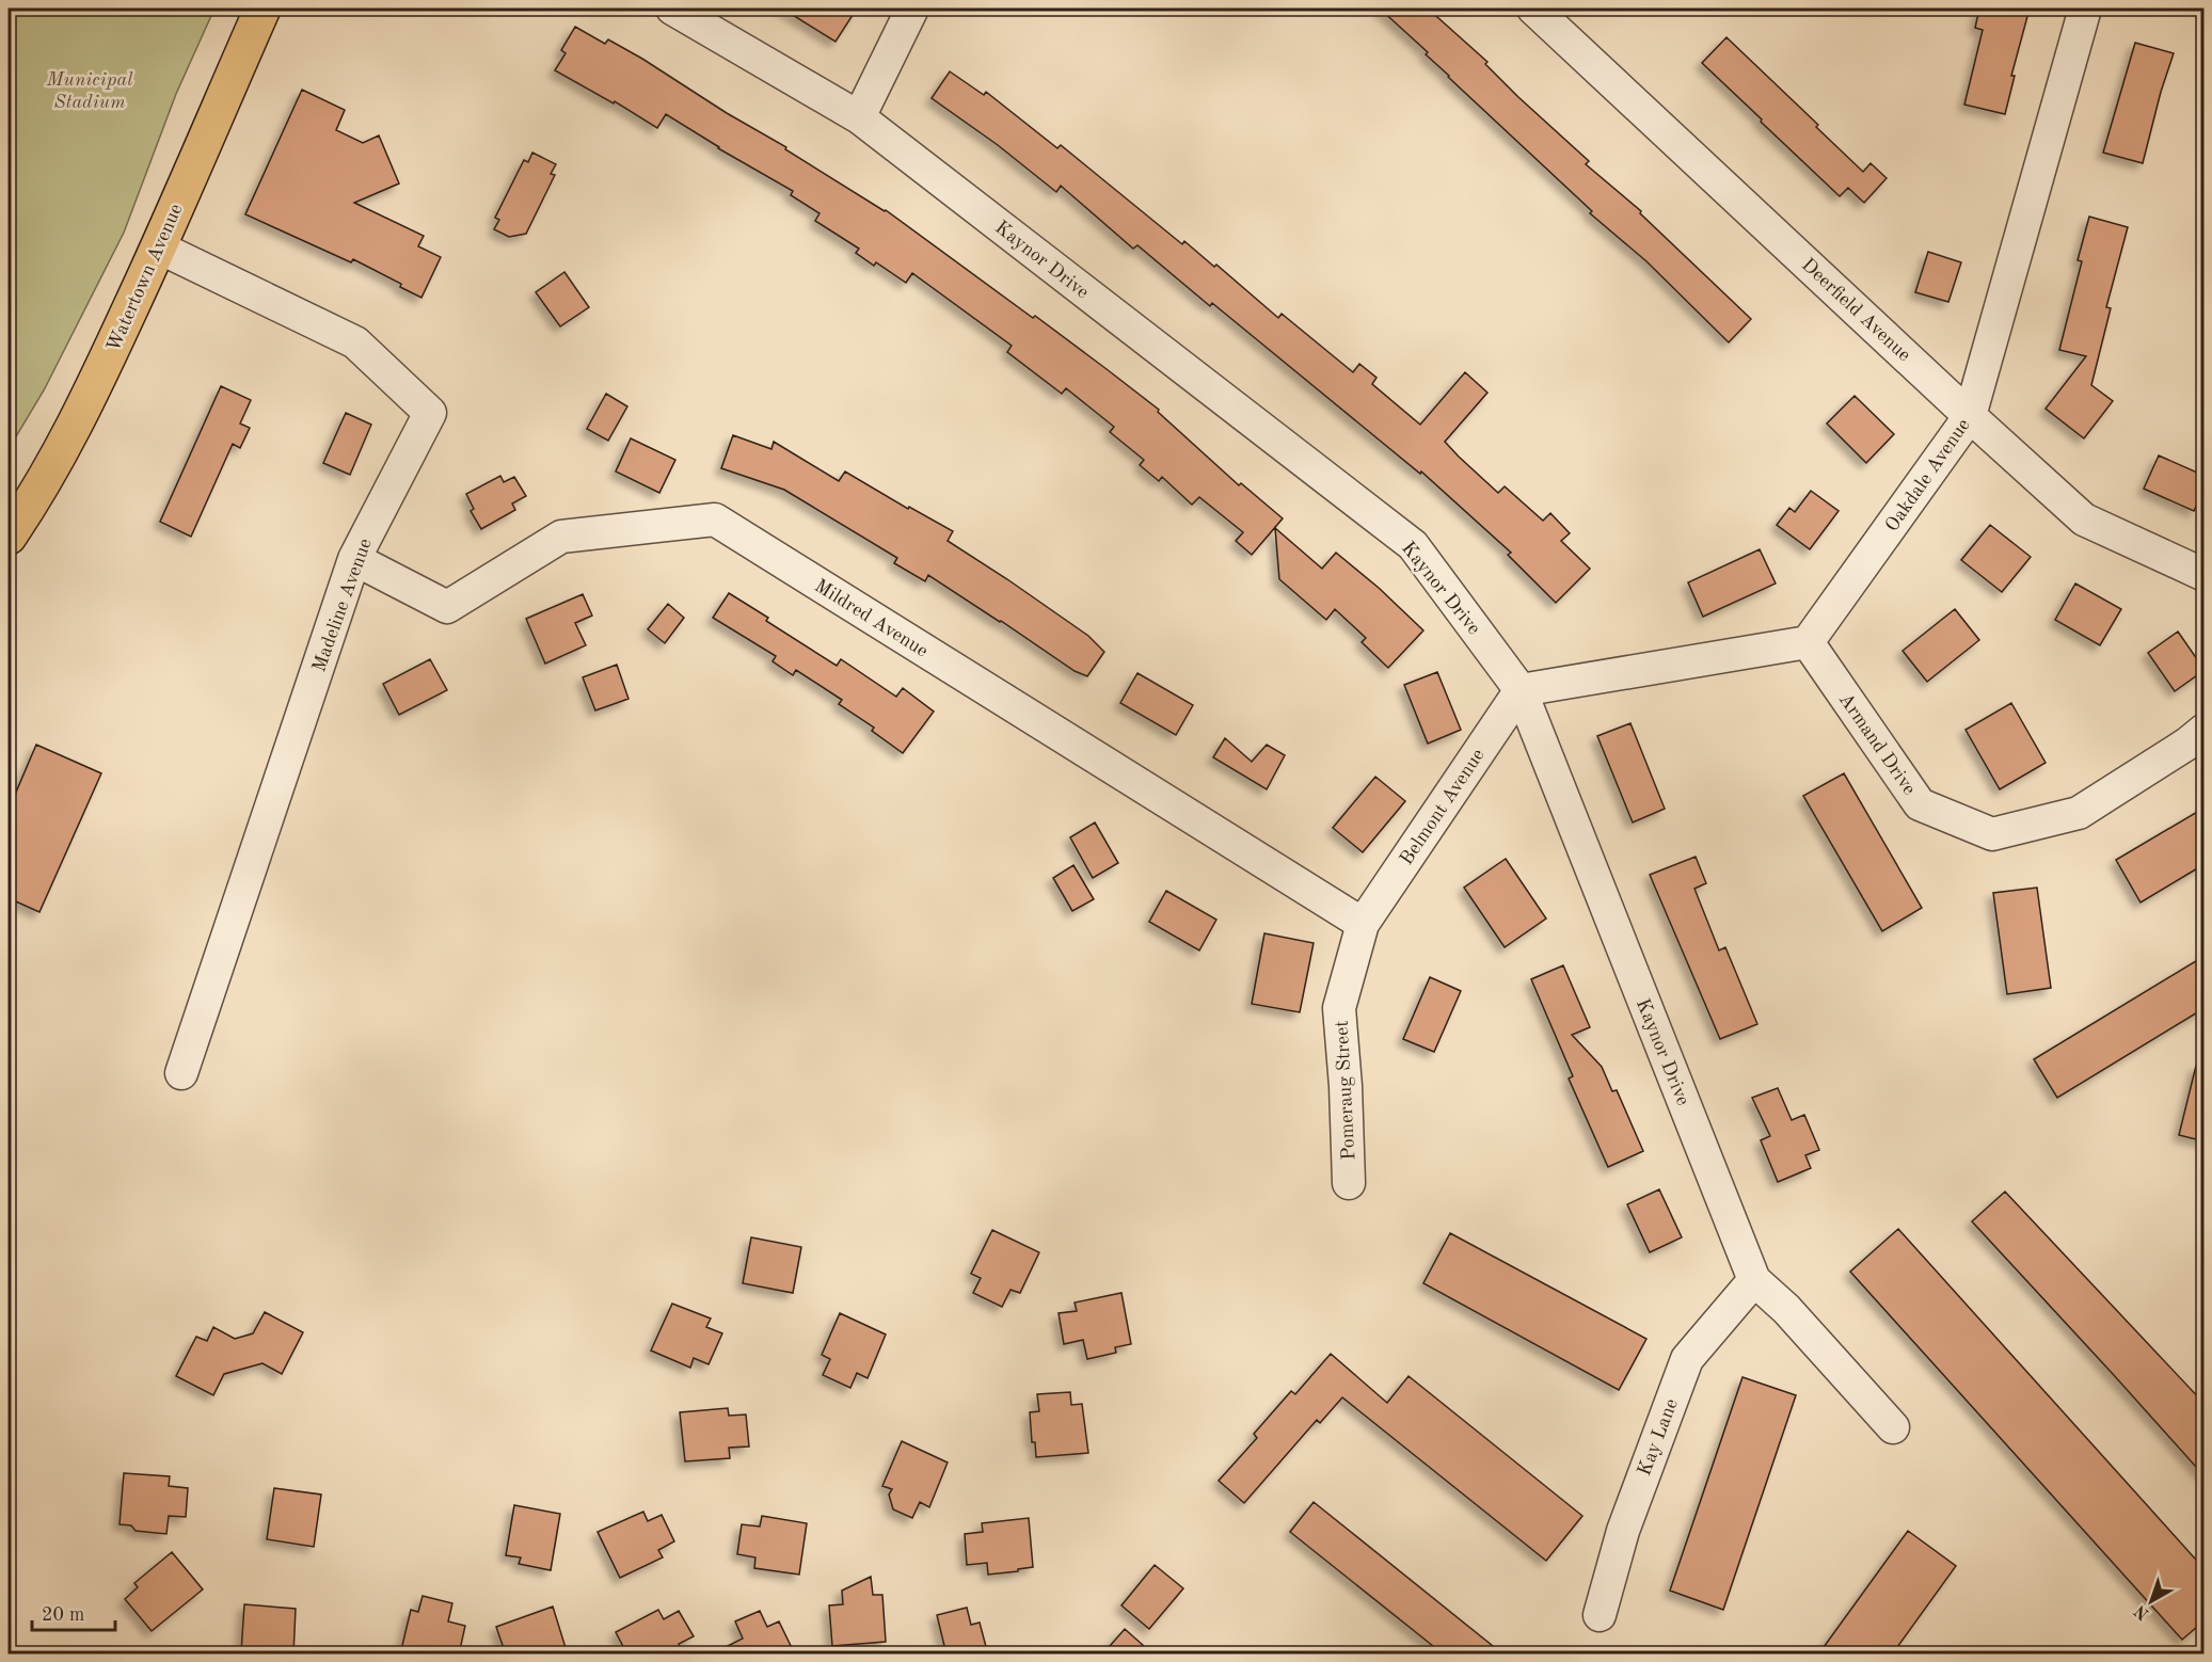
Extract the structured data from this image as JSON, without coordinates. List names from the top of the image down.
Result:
{
  "streets": {
    "main road": ["Watertown Avenue"],
    "street": [
      "Kaynor Drive",
      "Deerfield Avenue",
      "Oakdale Avenue",
      "Madeline Avenue",
      "Mildred Avenue",
      "Armand Drive",
      "Belmont Avenue",
      "Pomeraug Street",
      "Kay Lane"
    ]
  },
  "crossings": [
    ["Kaynor Drive", "Belmont Avenue"],
    ["Kaynor Drive", "Kay Lane"],
    ["Watertown Avenue", "Madeline Avenue"],
    ["Deerfield Avenue", "Oakdale Avenue"],
    ["Oakdale Avenue", "Armand Drive"],
    ["Madeline Avenue", "Mildred Avenue"],
    ["Mildred Avenue", "Belmont Avenue"],
    ["Mildred Avenue", "Pomeraug Street"],
    ["Belmont Avenue", "Pomeraug Street"]
  ],
  "parks": ["Municipal Stadium"],
  "scale_bar": "20 m",
  "north": "bottom left"
}
